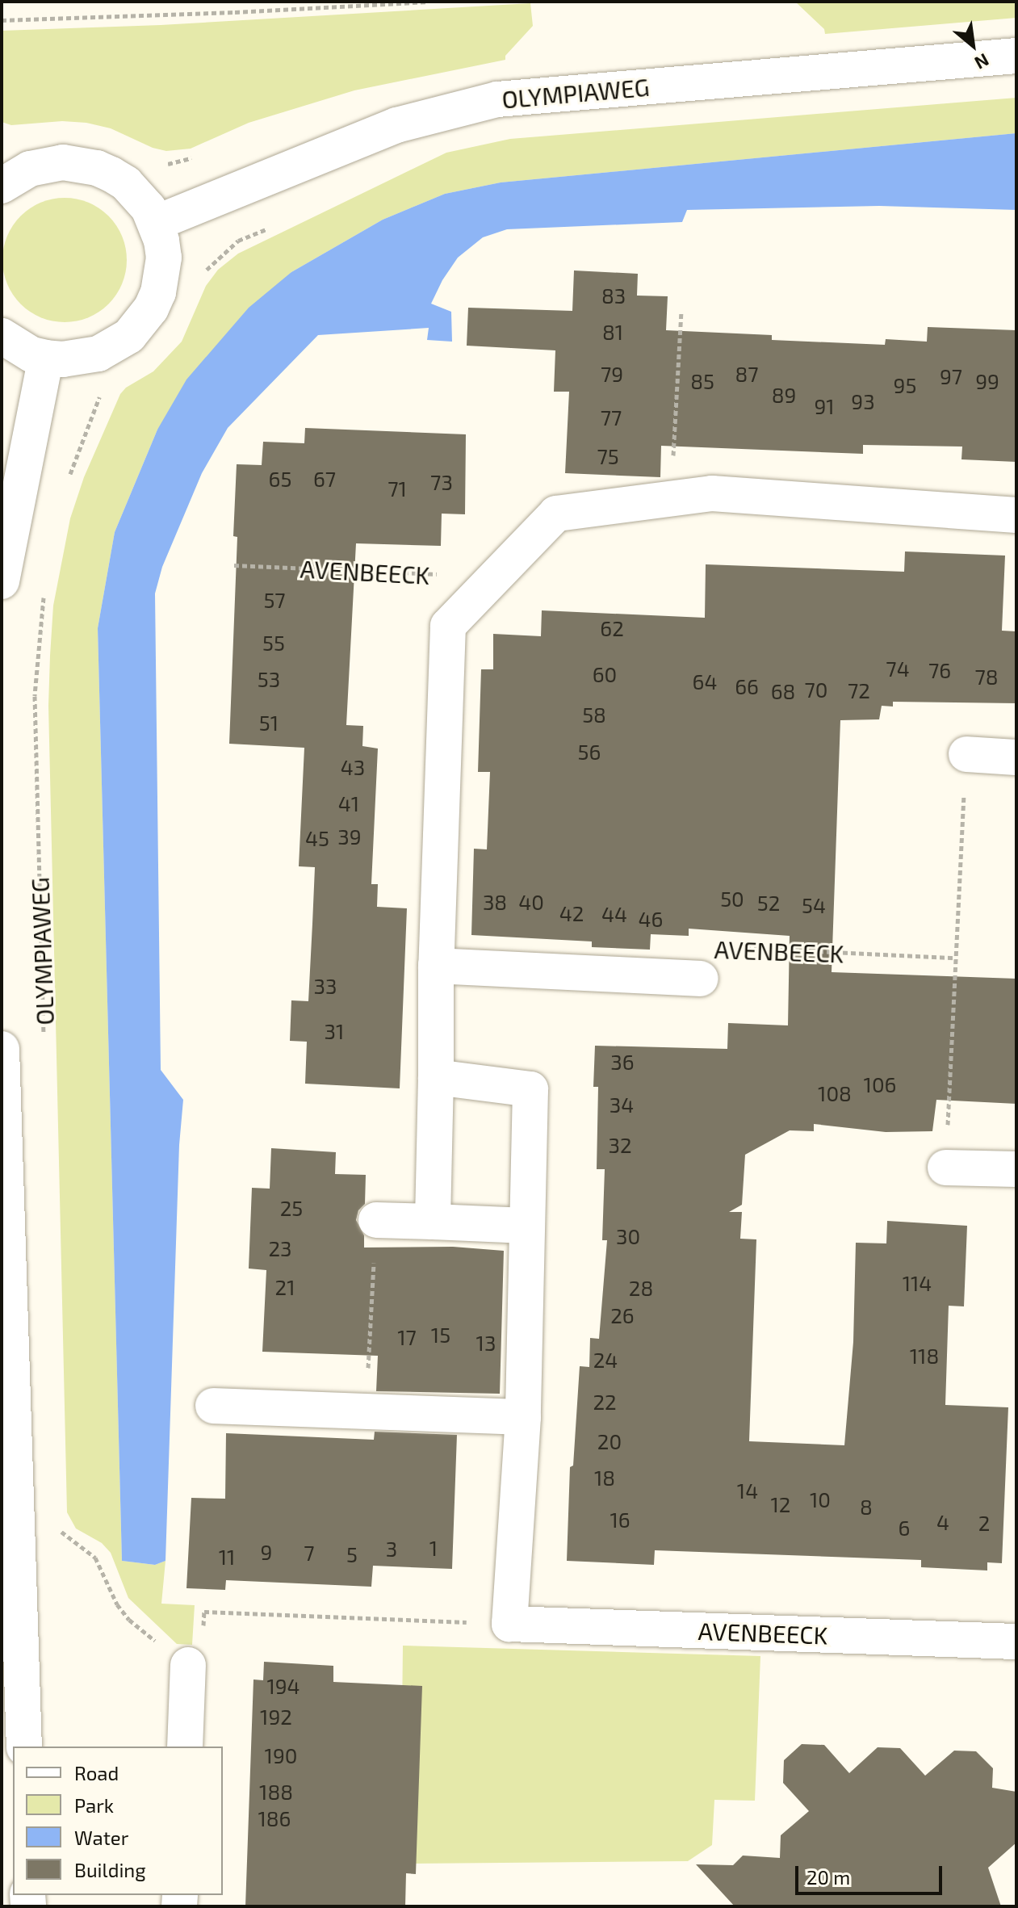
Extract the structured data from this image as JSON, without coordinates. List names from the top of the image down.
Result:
{
  "streets": {
    "street": ["OLYMPIAWEG", "AVENBEECK"]
  },
  "house_numbers": [
    "83",
    "81",
    "79",
    "87",
    "97",
    "85",
    "99",
    "95",
    "89",
    "93",
    "91",
    "77",
    "75",
    "65",
    "67",
    "73",
    "71",
    "57",
    "62",
    "55",
    "74",
    "76",
    "60",
    "78",
    "53",
    "64",
    "66",
    "70",
    "72",
    "68",
    "58",
    "51",
    "56",
    "43",
    "41",
    "39",
    "45",
    "50",
    "38",
    "40",
    "52",
    "54",
    "42",
    "44",
    "46",
    "33",
    "31",
    "36",
    "106",
    "108",
    "34",
    "32",
    "25",
    "30",
    "23",
    "114",
    "21",
    "28",
    "26",
    "15",
    "17",
    "13",
    "118",
    "24",
    "22",
    "20",
    "18",
    "14",
    "10",
    "12",
    "8",
    "16",
    "4",
    "2",
    "6",
    "1",
    "3",
    "9",
    "7",
    "5",
    "11",
    "194",
    "192",
    "190",
    "188",
    "186"
  ],
  "legend": [
    "Road",
    "Park",
    "Water",
    "Building"
  ],
  "scale_bar": "20 m",
  "north": "bottom right"
}
